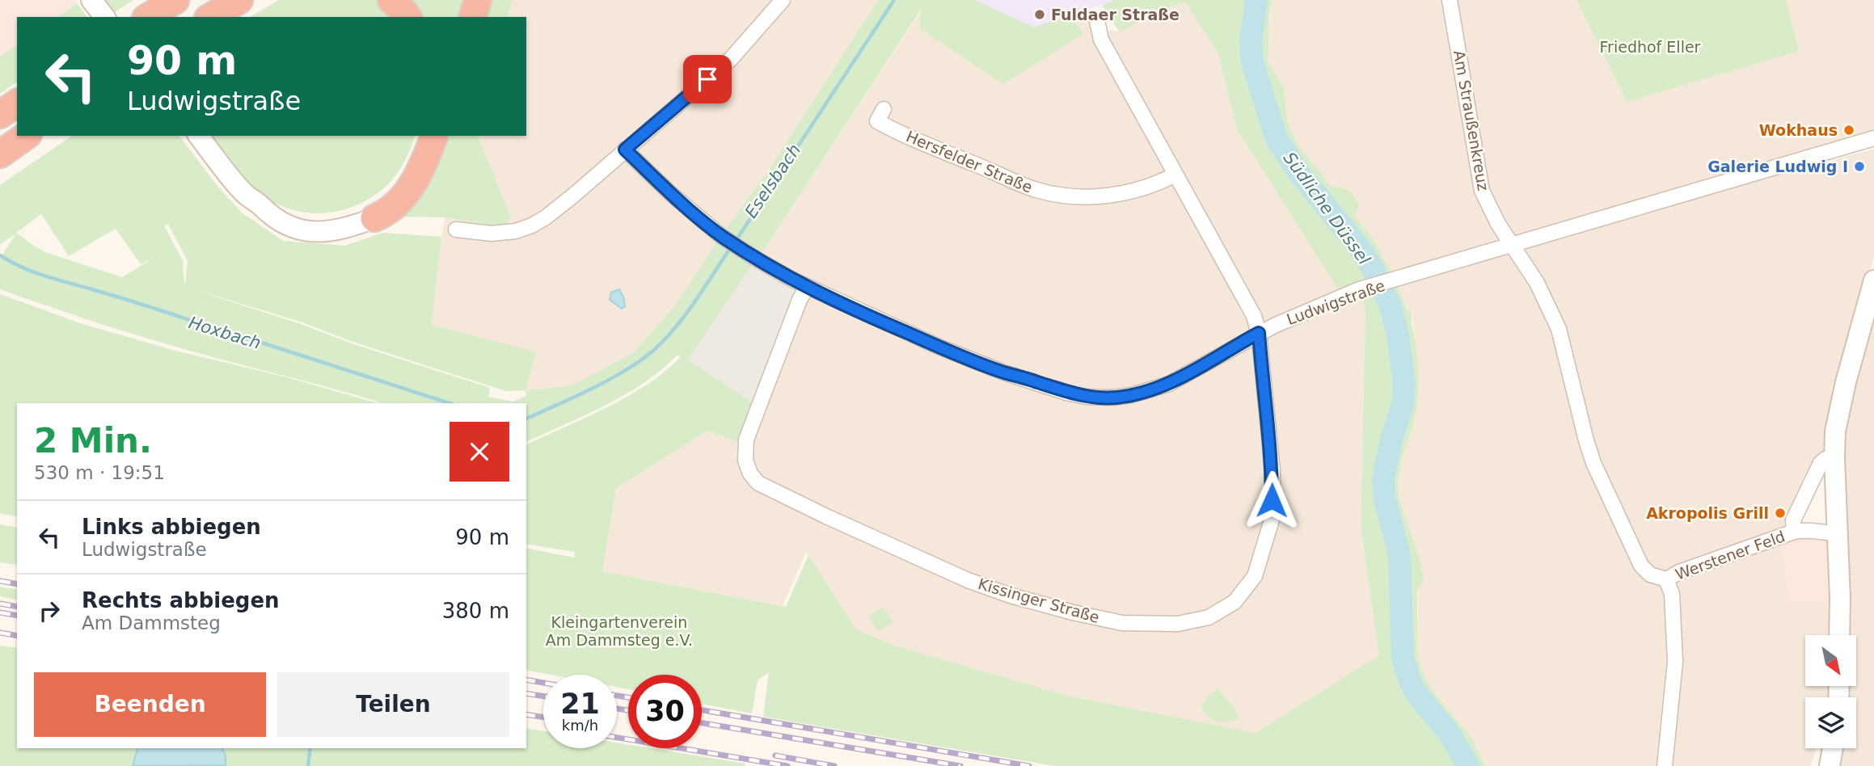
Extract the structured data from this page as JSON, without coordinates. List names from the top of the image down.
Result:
{
  "streets": {
    "street": [
      "Am Straußenkreuz",
      "Hersfelder Straße",
      "Ludwigstraße",
      "Werstener Feld",
      "Kissinger Straße"
    ]
  },
  "crossings": [
    ["Am Straußenkreuz", "Ludwigstraße"],
    ["Am Straußenkreuz", "Werstener Feld"],
    ["Ludwigstraße", "Kissinger Straße"]
  ],
  "water": ["Eselsbach", "Südliche Düssel", "Hoxbach"],
  "parks": ["Friedhof Eller", "Kleingartenverein Am Dammsteg e.V."],
  "places": [
    "Fuldaer Straße",
    "Wokhaus",
    "Galerie Ludwig I",
    "Akropolis Grill"
  ],
  "north": "bottom right",
  "page": {
    "turn": ["90 m", "Ludwigstraße"],
    "heading": ["2 Min.", "530 m · 19:51"],
    "list": [
      {
        "name": "Links abbiegen",
        "note": "Ludwigstraße",
        "value": "90 m"
      },
      {
        "name": "Rechts abbiegen",
        "note": "Am Dammsteg",
        "value": "380 m"
      }
    ],
    "buttons": ["Beenden", "Teilen"],
    "speed": "21 km/h",
    "limit": "30"
  }
}
